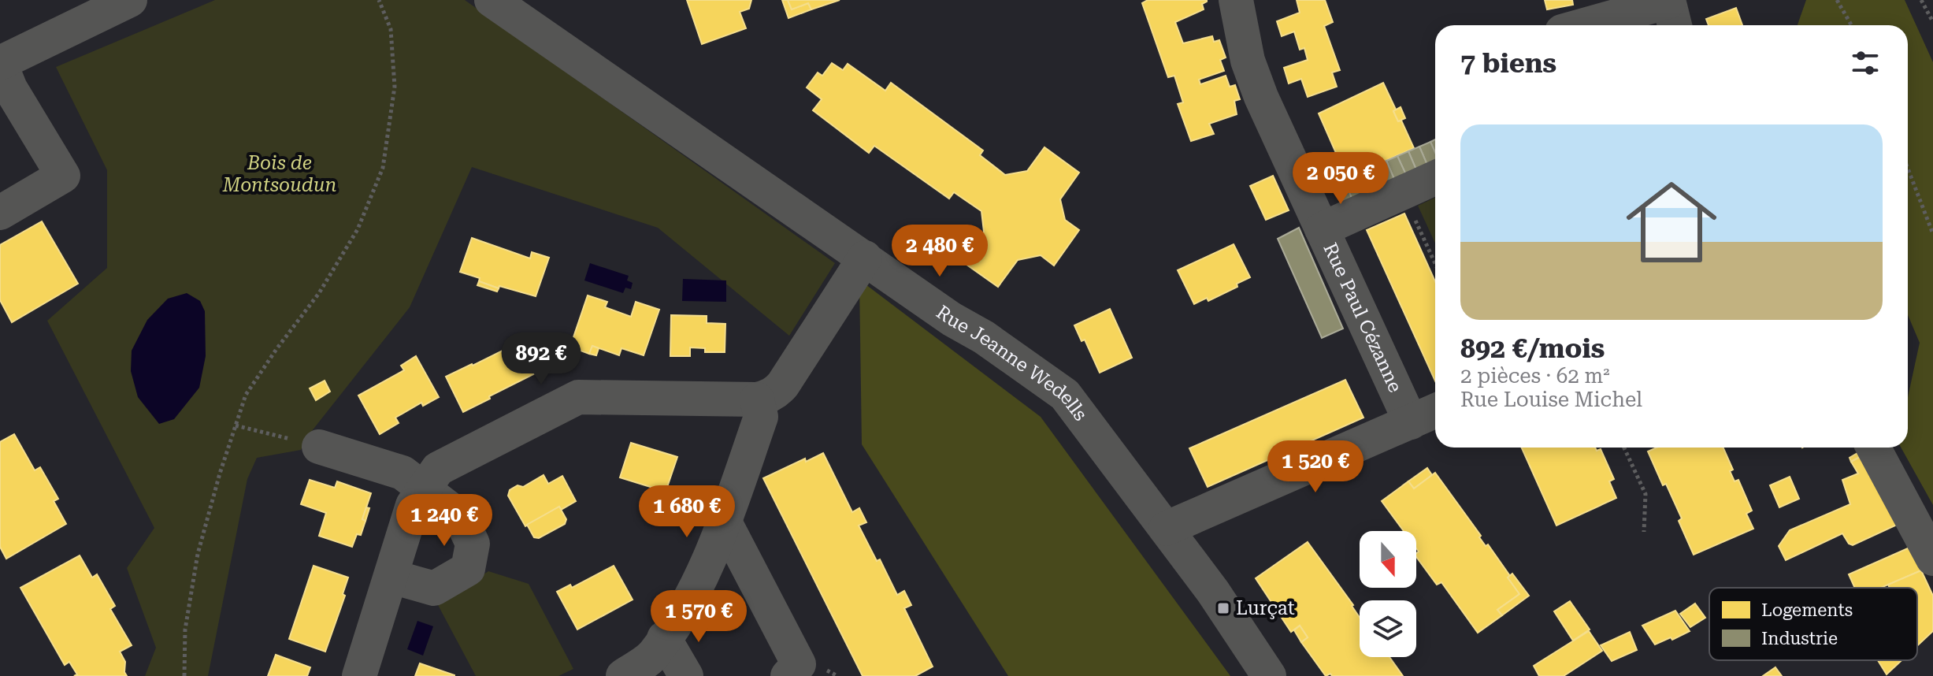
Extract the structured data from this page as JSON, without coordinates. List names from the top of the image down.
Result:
{
  "streets": {
    "street": ["Rue Paul Cézanne", "Rue Jeanne Wedells"]
  },
  "parks": ["Bois de Montsoudun"],
  "places": {
    "transit": ["Lurçat"]
  },
  "legend": ["Logements", "Industrie"],
  "north": "bottom",
  "page": {
    "heading": "7 biens",
    "list": [
      {
        "name": "892 €/mois",
        "note": "2 pièces · 62 m² · Rue Louise Michel"
      }
    ],
    "price": [
      "2 050 €",
      "2 480 €",
      "892 €",
      "1 520 €",
      "1 680 €",
      "1 240 €",
      "1 570 €"
    ]
  }
}
